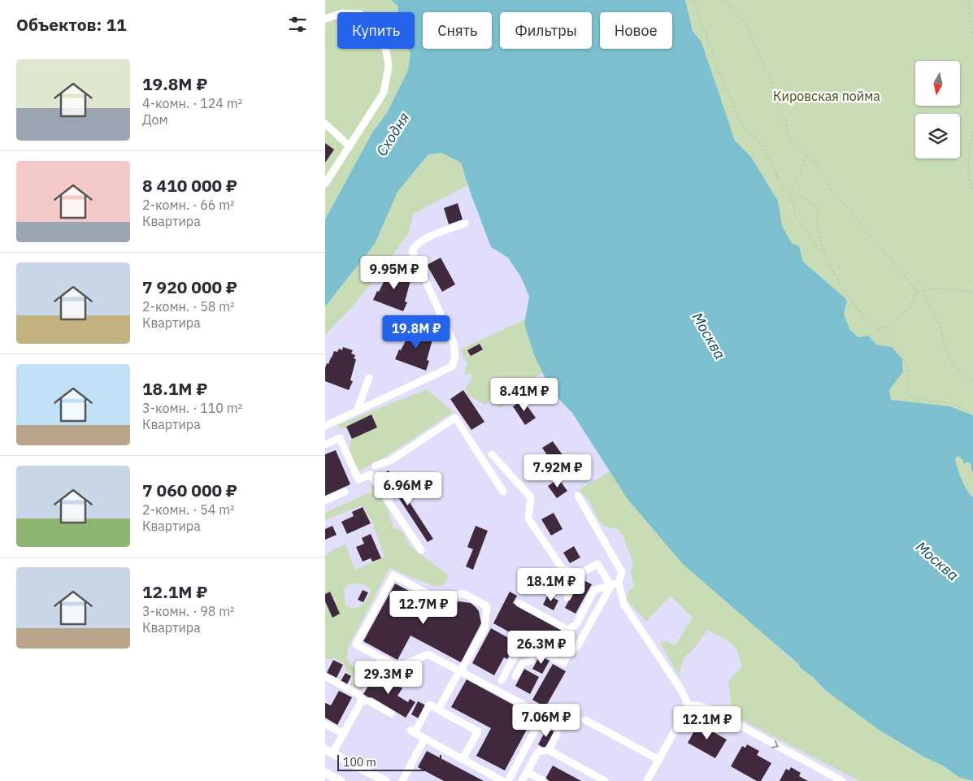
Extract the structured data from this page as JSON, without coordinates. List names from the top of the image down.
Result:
{
  "water": ["Сходня", "Москва"],
  "parks": ["Кировская пойма"],
  "scale_bar": "100 m",
  "north": "bottom",
  "page": {
    "heading": "Объектов: 11",
    "chip": [
      "Купить",
      "Снять",
      "Фильтры",
      "Новое"
    ],
    "list": [
      {
        "name": "19.8M ₽",
        "note": "4-комн. · 124 m² · Дом"
      },
      {
        "name": "8 410 000 ₽",
        "note": "2-комн. · 66 m² · Квартира"
      },
      {
        "name": "7 920 000 ₽",
        "note": "2-комн. · 58 m² · Квартира"
      },
      {
        "name": "18.1M ₽",
        "note": "3-комн. · 110 m² · Квартира"
      },
      {
        "name": "7 060 000 ₽",
        "note": "2-комн. · 54 m² · Квартира"
      },
      {
        "name": "12.1M ₽",
        "note": "3-комн. · 98 m² · Квартира"
      }
    ],
    "price": [
      "9.95M ₽",
      "19.8M ₽",
      "8.41M ₽",
      "7.92M ₽",
      "6.96M ₽",
      "18.1M ₽",
      "12.7M ₽",
      "26.3M ₽",
      "29.3M ₽",
      "7.06M ₽",
      "12.1M ₽"
    ],
    "scale": "100 m"
  }
}
